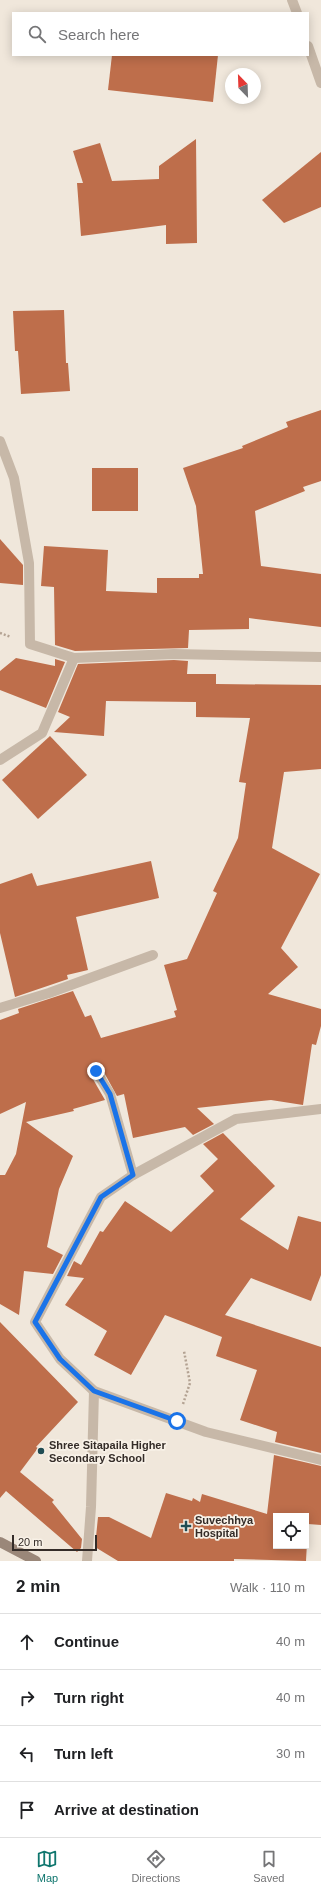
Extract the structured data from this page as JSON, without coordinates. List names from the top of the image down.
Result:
{
  "places": {
    "other": ["Shree Sitapaila Higher Secondary School"],
    "health": ["Suvechhya Hospital"]
  },
  "scale_bar": "20 m",
  "north": "top left",
  "page": {
    "search": "Search here",
    "scale": "20 m",
    "heading": ["2 min", "Walk · 110 m"],
    "list": [
      ["Continue", "40 m"],
      ["Turn right", "40 m"],
      ["Turn left", "30 m"],
      "Arrive at destination"
    ],
    "nav": ["Map", "Directions", "Saved"]
  }
}
